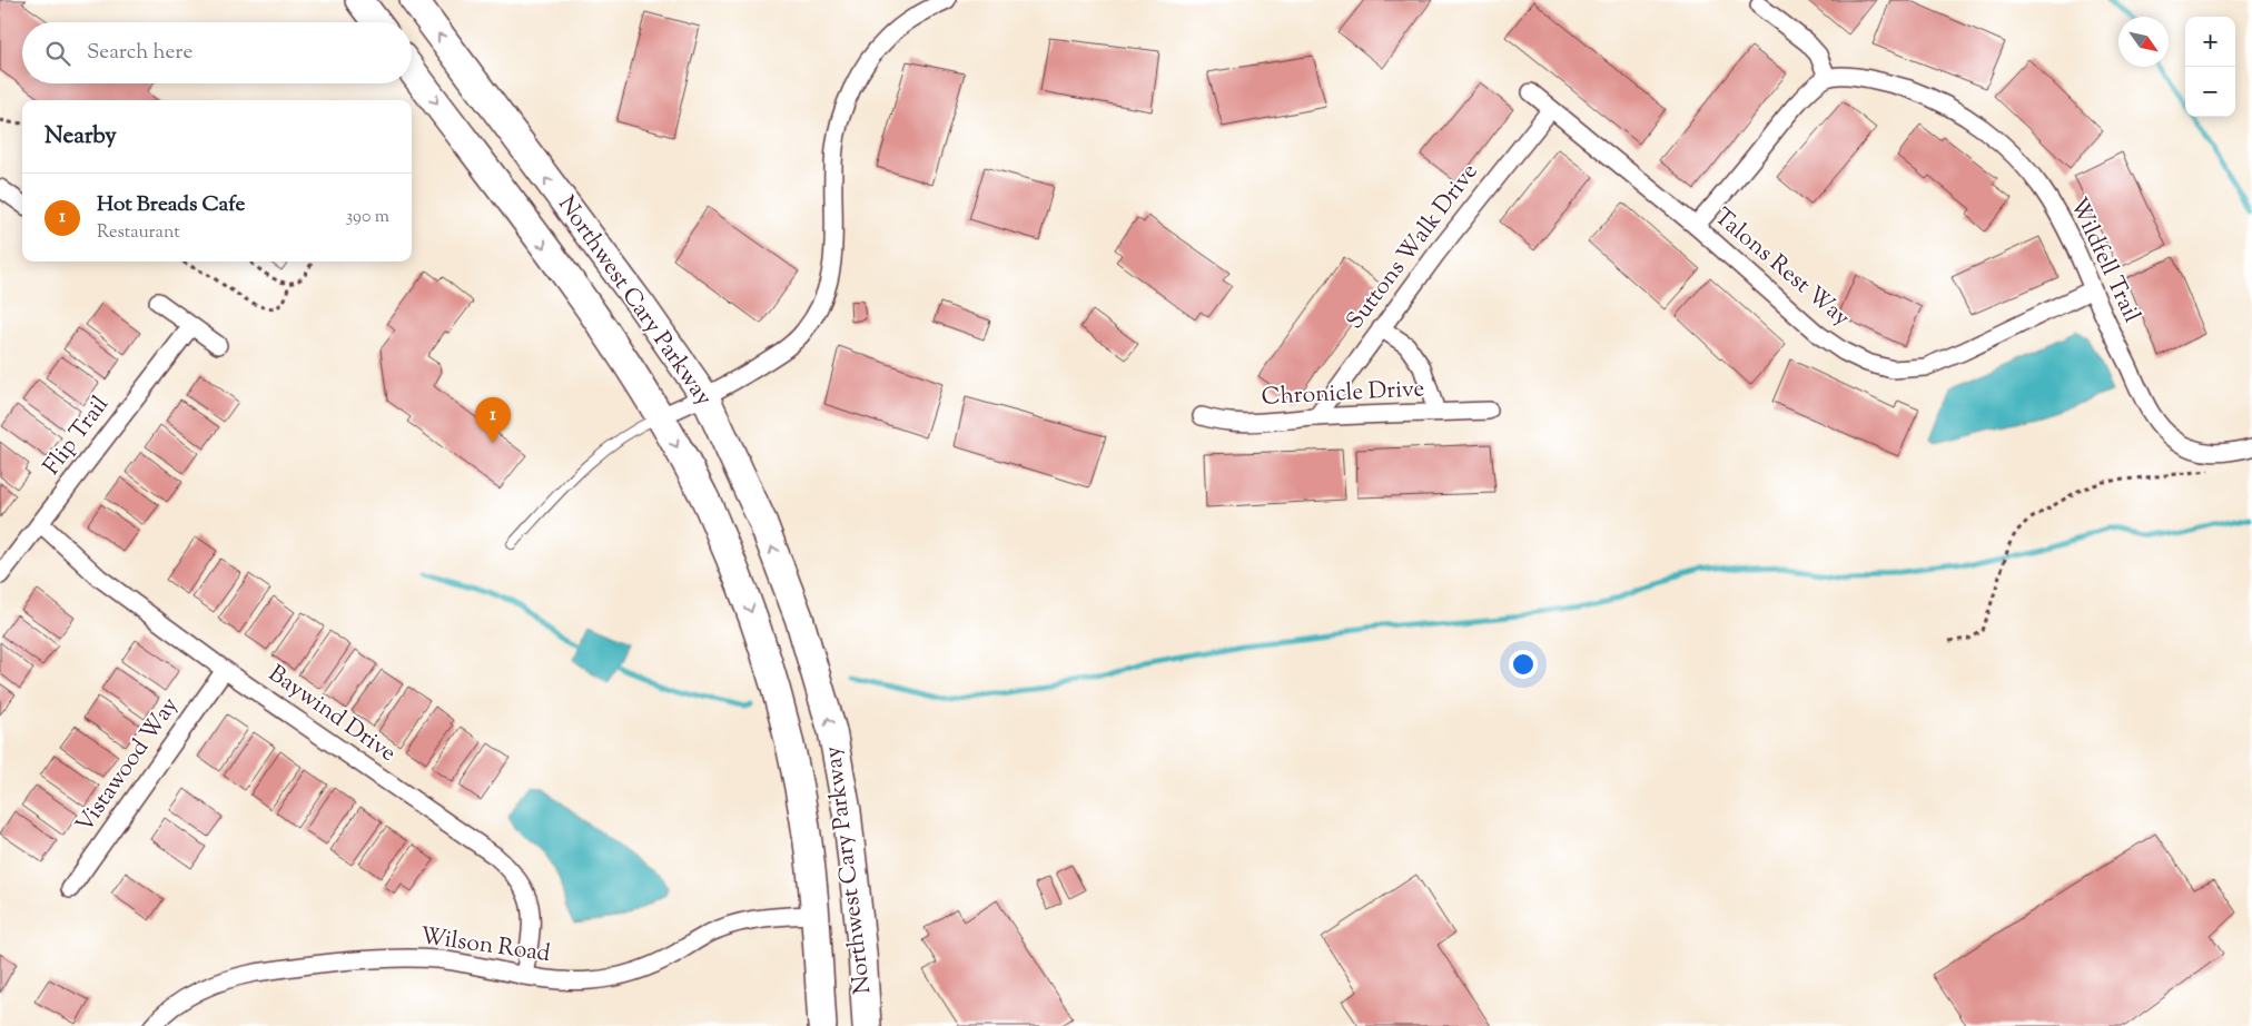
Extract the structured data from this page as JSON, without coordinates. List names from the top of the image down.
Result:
{
  "streets": {
    "main road": ["Northwest Cary Parkway"],
    "street": [
      "Suttons Walk Drive",
      "Wildfell Trail",
      "Talons Rest Way",
      "Chronicle Drive",
      "Flip Trail",
      "Baywind Drive",
      "Vistawood Way",
      "Wilson Road"
    ]
  },
  "crossings": [
    ["Suttons Walk Drive", "Talons Rest Way"],
    ["Suttons Walk Drive", "Chronicle Drive"],
    ["Wildfell Trail", "Talons Rest Way"],
    ["Northwest Cary Parkway", "Wilson Road"],
    ["Flip Trail", "Baywind Drive"],
    ["Baywind Drive", "Vistawood Way"],
    ["Baywind Drive", "Wilson Road"]
  ],
  "north": "bottom right",
  "page": {
    "map_buttons": ["+", "−"],
    "search": "Search here",
    "heading": "Nearby",
    "list": [
      {
        "mark": "1",
        "name": "Hot Breads Cafe",
        "note": "Restaurant",
        "value": "390 m"
      }
    ],
    "pins": "1"
  }
}
